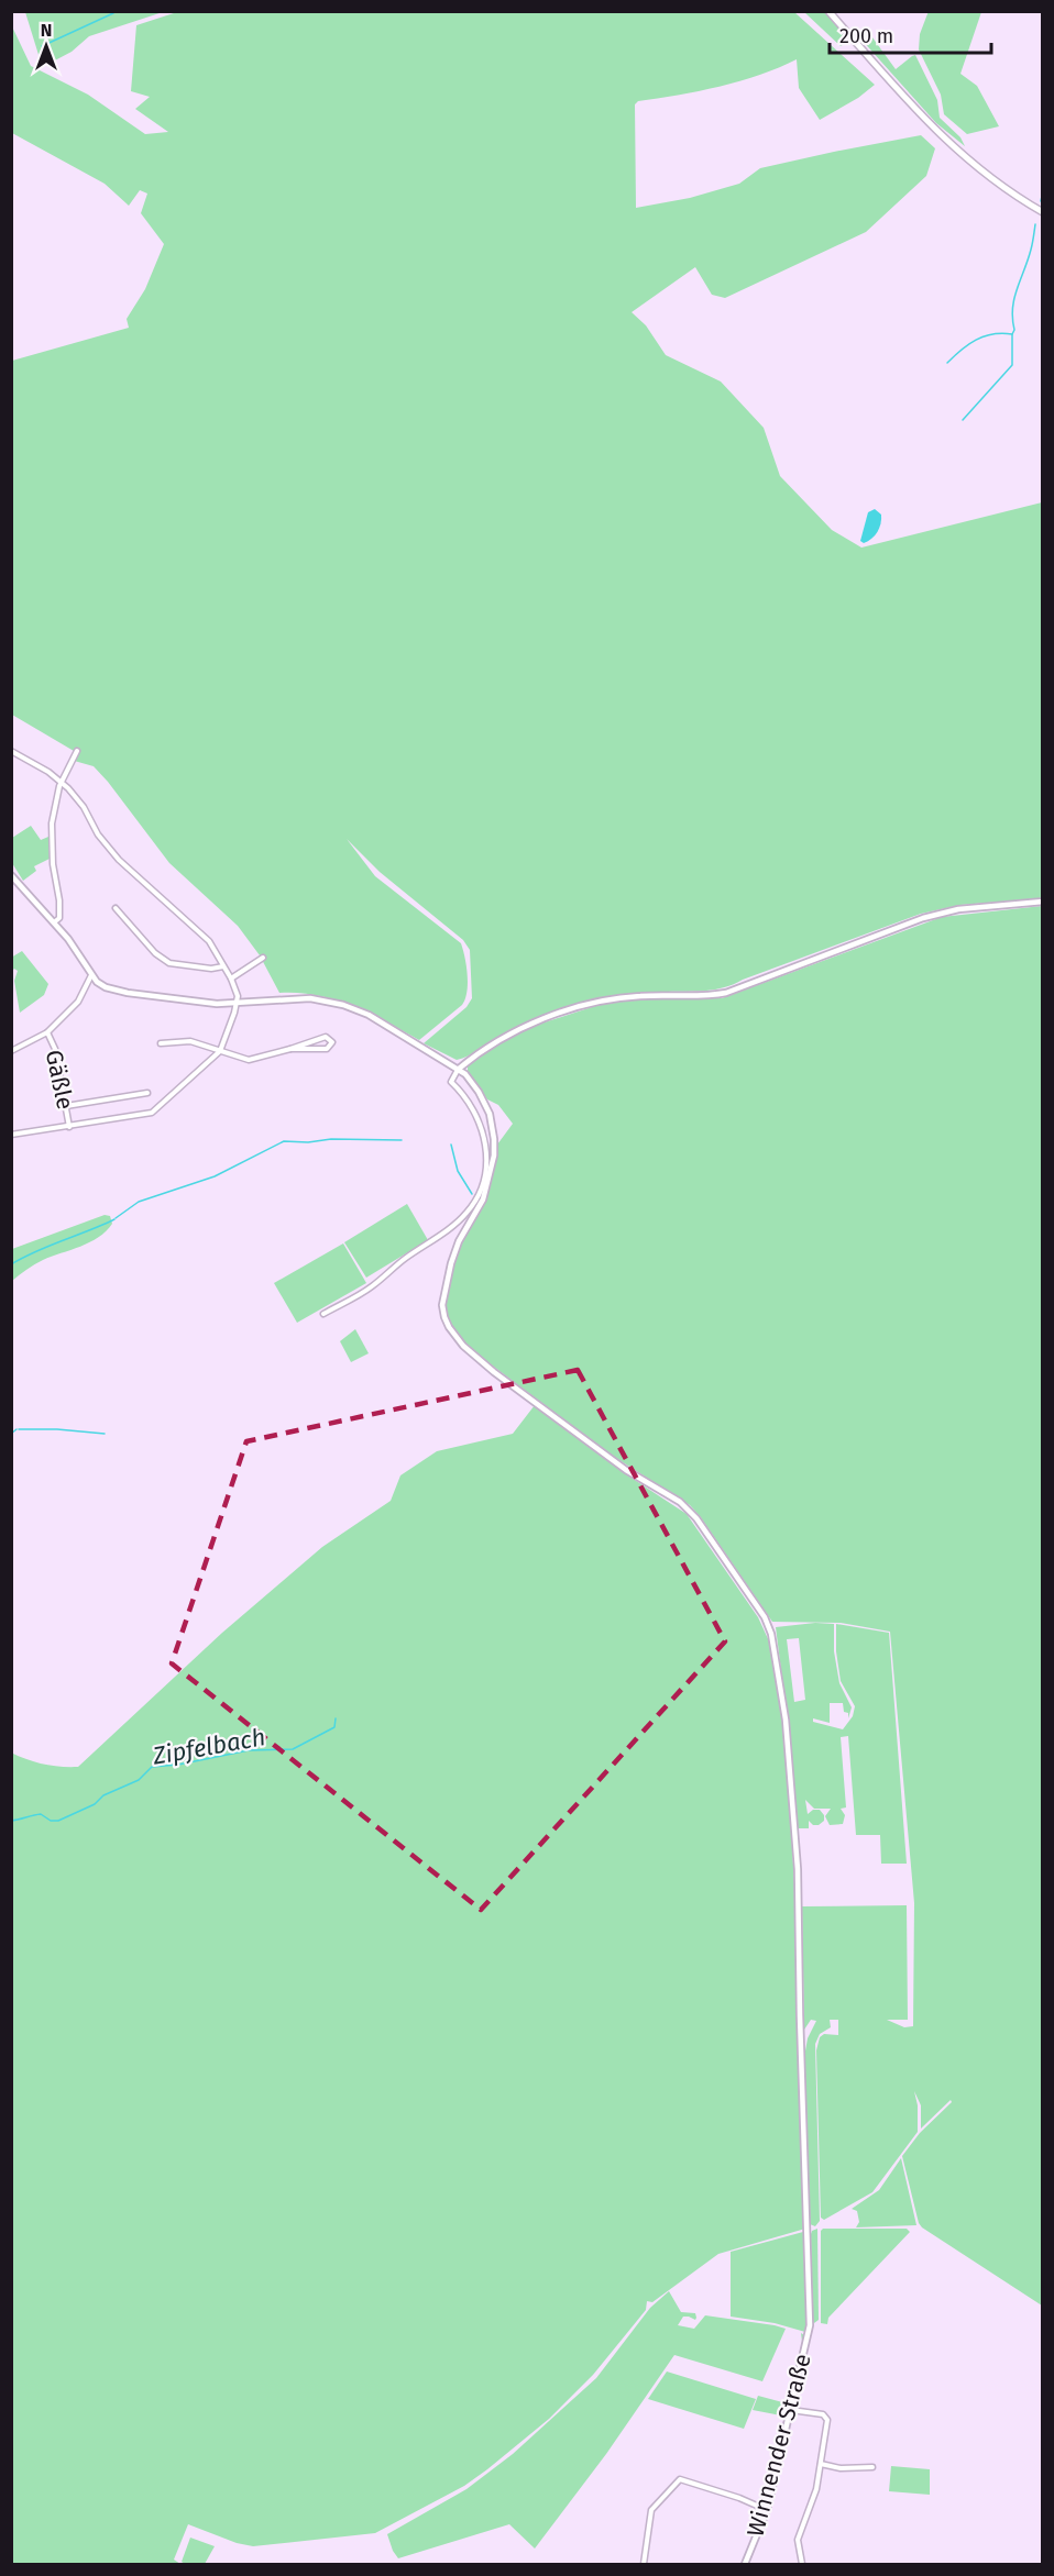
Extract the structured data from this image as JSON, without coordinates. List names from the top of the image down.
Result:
{
  "streets": {
    "street": ["Gäßle", "Winnender Straße"]
  },
  "water": ["Zipfelbach"],
  "scale_bar": "200 m",
  "north": "top"
}
